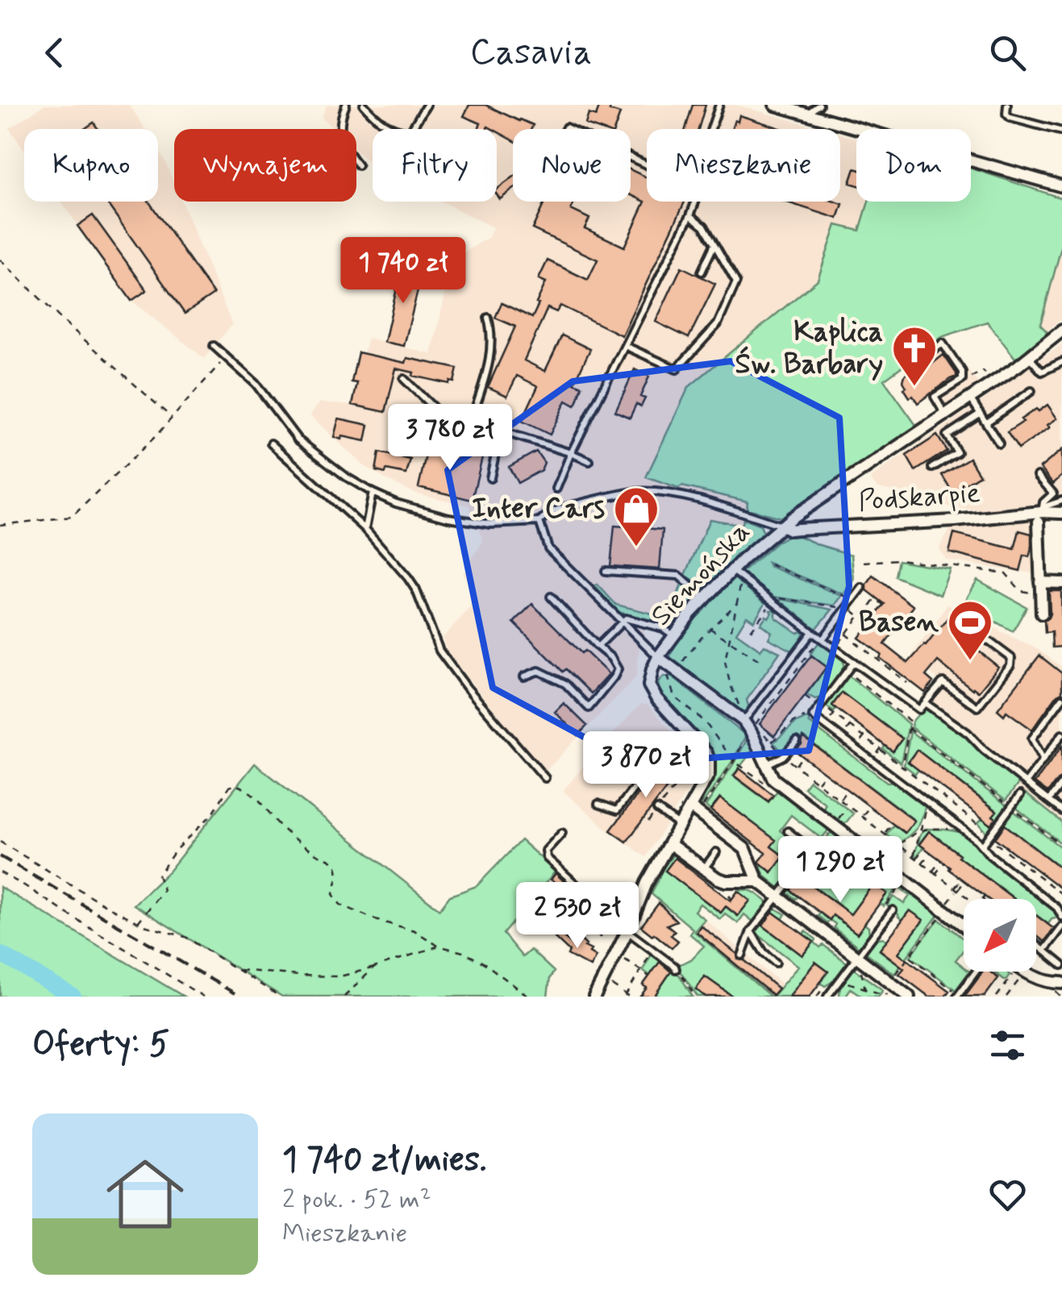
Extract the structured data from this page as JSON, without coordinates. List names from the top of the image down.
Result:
{
  "streets": {
    "street": ["Podskarpie", "Siemońska"]
  },
  "crossings": [
    ["Podskarpie", "Siemońska"]
  ],
  "places": {
    "church": ["Kaplica Św. Barbary"],
    "shop": ["Inter Cars"],
    "sports": ["Basen"]
  },
  "north": "bottom left",
  "page": {
    "header": "Casavia",
    "chip": [
      "Kupno",
      "Wynajem",
      "Filtry",
      "Nowe",
      "Mieszkanie",
      "Dom"
    ],
    "price": [
      "1 740 zł",
      "3 780 zł",
      "3 870 zł",
      "1 290 zł",
      "2 530 zł"
    ],
    "heading": "Oferty: 5",
    "list": [
      {
        "name": "1 740 zł/mies.",
        "note": "2 pok. · 52 m² · Mieszkanie"
      }
    ]
  }
}
